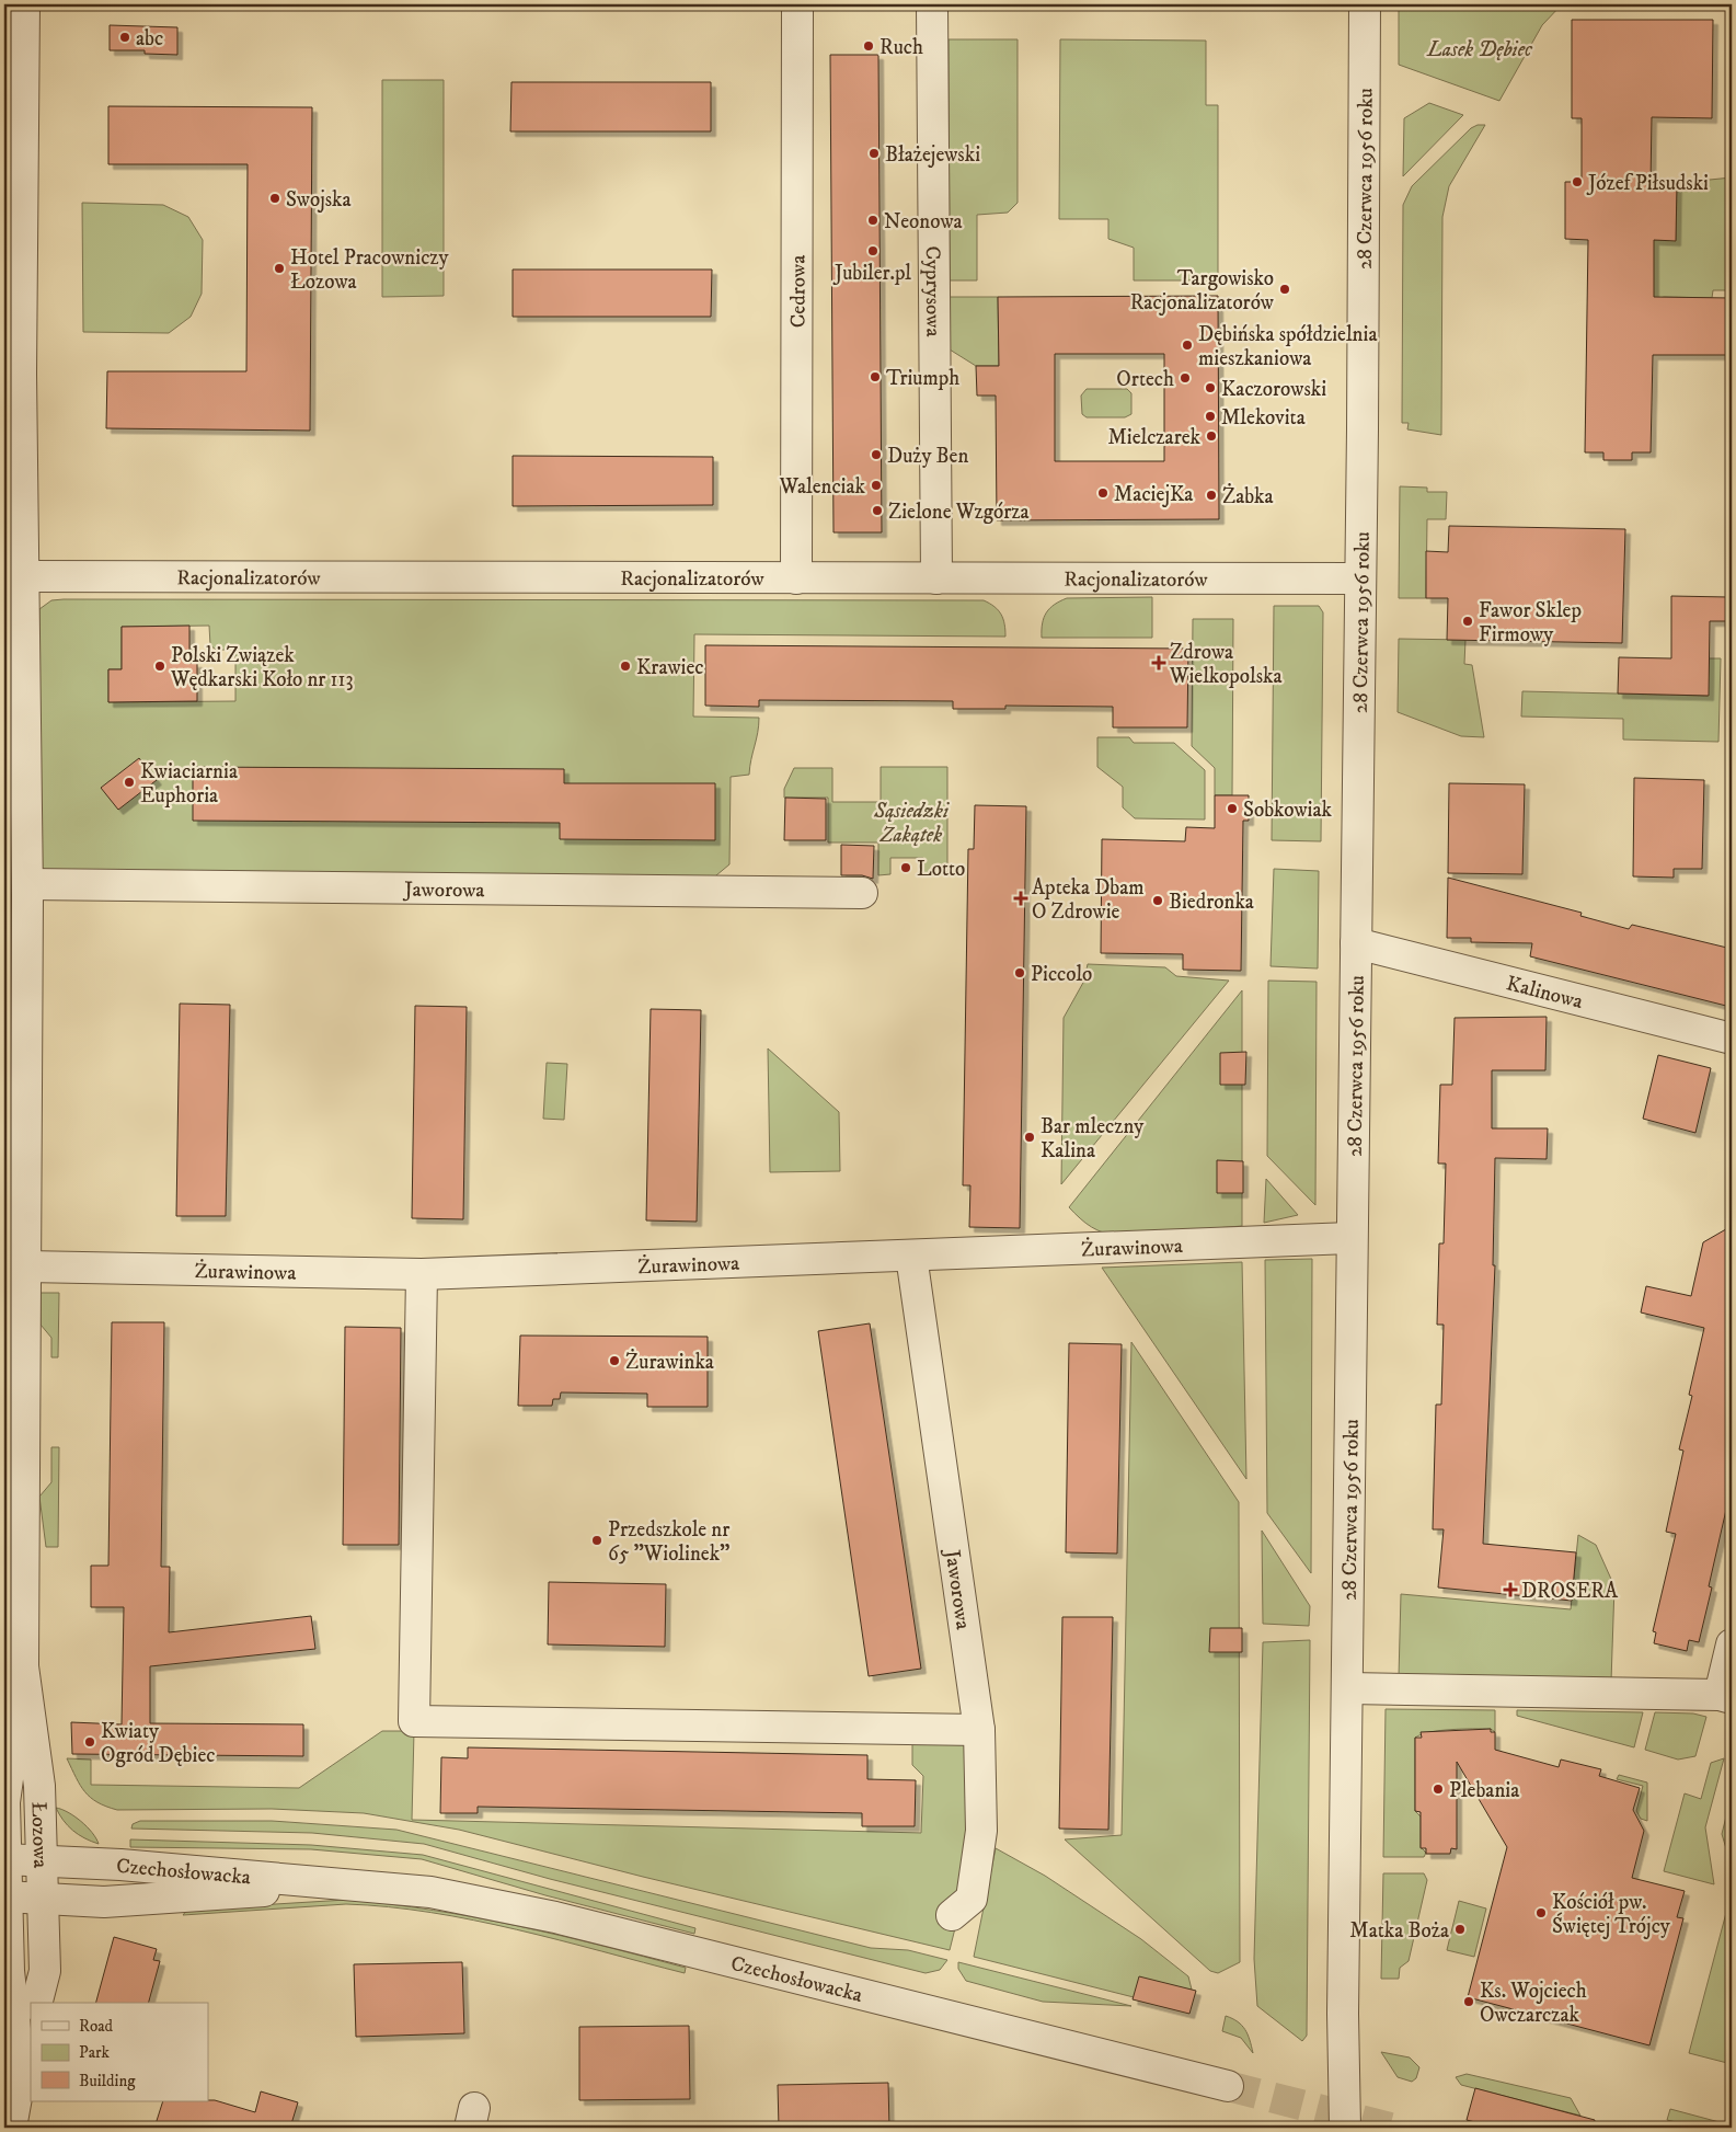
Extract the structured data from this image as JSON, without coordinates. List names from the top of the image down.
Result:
{
  "streets": {
    "street": [
      "28 Czerwca 1956 roku",
      "Cedrowa",
      "Cyprysowa",
      "Racjonalizatorów",
      "Jaworowa",
      "Kalinowa",
      "Żurawinowa",
      "Łozowa",
      "Czechosłowacka"
    ]
  },
  "crossings": [
    ["28 Czerwca 1956 roku", "Racjonalizatorów"],
    ["28 Czerwca 1956 roku", "Kalinowa"],
    ["28 Czerwca 1956 roku", "Żurawinowa"],
    ["Cedrowa", "Racjonalizatorów"],
    ["Cyprysowa", "Racjonalizatorów"],
    ["Racjonalizatorów", "Łozowa"],
    ["Jaworowa", "Żurawinowa"],
    ["Jaworowa", "Łozowa"],
    ["Żurawinowa", "Łozowa"],
    ["Łozowa", "Czechosłowacka"]
  ],
  "parks": ["Lasek Dębiec", "Sąsiedzki Zakątek"],
  "places": {
    "other": [
      "abc",
      "Ruch",
      "Błażejewski",
      "Józef Piłsudski",
      "Swojska",
      "Neonowa",
      "Jubiler.pl",
      "Hotel Pracowniczy Łozowa",
      "Targowisko Racjonalizatorów",
      "Dębińska spółdzielnia mieszkaniowa",
      "Triumph",
      "Ortech",
      "Kaczorowski",
      "Mlekovita",
      "Mielczarek",
      "Duży Ben",
      "Walenciak",
      "MaciejKa",
      "Żabka",
      "Zielone Wzgórza",
      "Fawor Sklep Firmowy",
      "Polski Związek Wędkarski Koło nr 113",
      "Krawiec",
      "Kwiaciarnia Euphoria",
      "Sobkowiak",
      "Lotto",
      "Biedronka",
      "Piccolo",
      "Bar mleczny Kalina",
      "Żurawinka",
      "Przedszkole nr 65 \"Wiolinek\"",
      "Kwiaty Ogród Dębiec",
      "Plebania",
      "Kościół pw. Świętej Trójcy",
      "Matka Boża",
      "Ks. Wojciech Owczarczak"
    ],
    "health": ["Zdrowa Wielkopolska", "Apteka Dbam O Zdrowie", "DROSERA"]
  },
  "legend": ["Road", "Park", "Building"]
}
